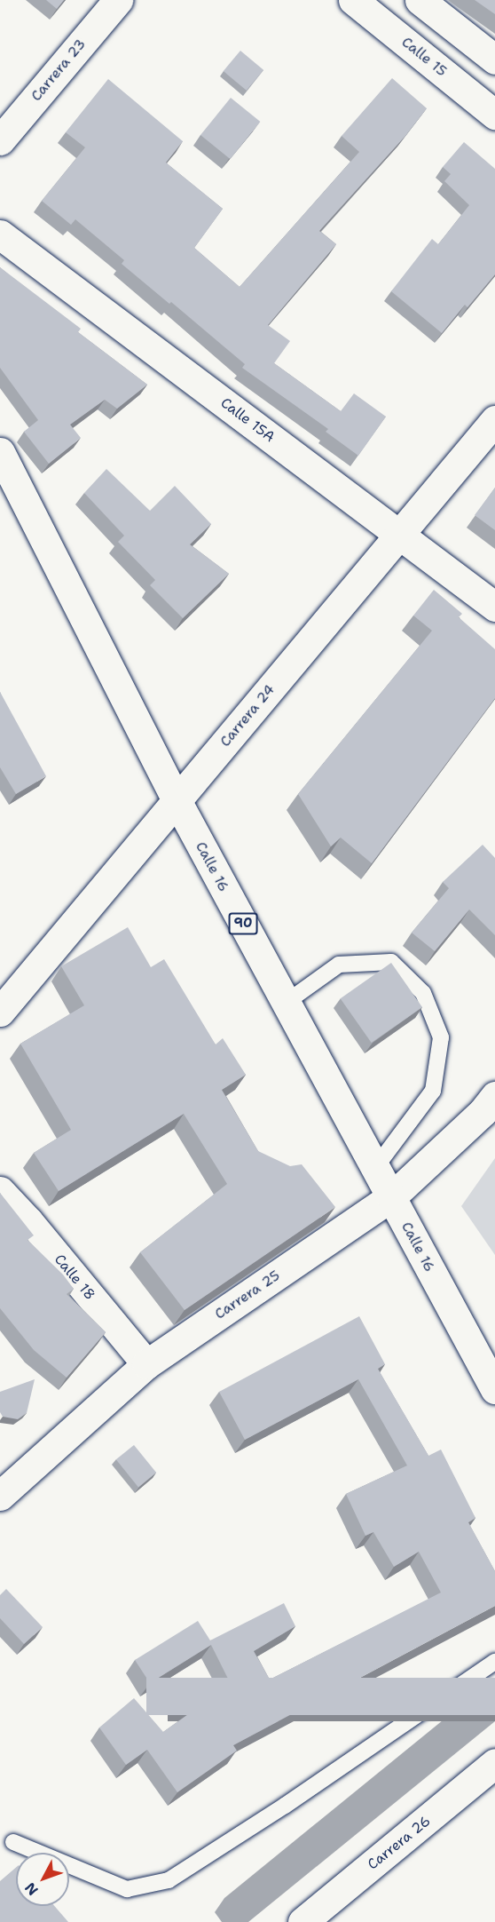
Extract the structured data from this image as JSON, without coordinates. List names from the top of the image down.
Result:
{
  "streets": {
    "main road": [
      "Calle 15",
      "Carrera 23",
      "Calle 15A",
      "Carrera 24",
      "Calle 16",
      "90",
      "Calle 18",
      "Carrera 25",
      "Carrera 26"
    ]
  },
  "crossings": [
    ["Calle 15A", "Carrera 24"],
    ["Carrera 24", "Calle 16"],
    ["Calle 16", "Carrera 25"],
    ["Calle 18", "Carrera 25"]
  ],
  "north": "bottom left"
}
